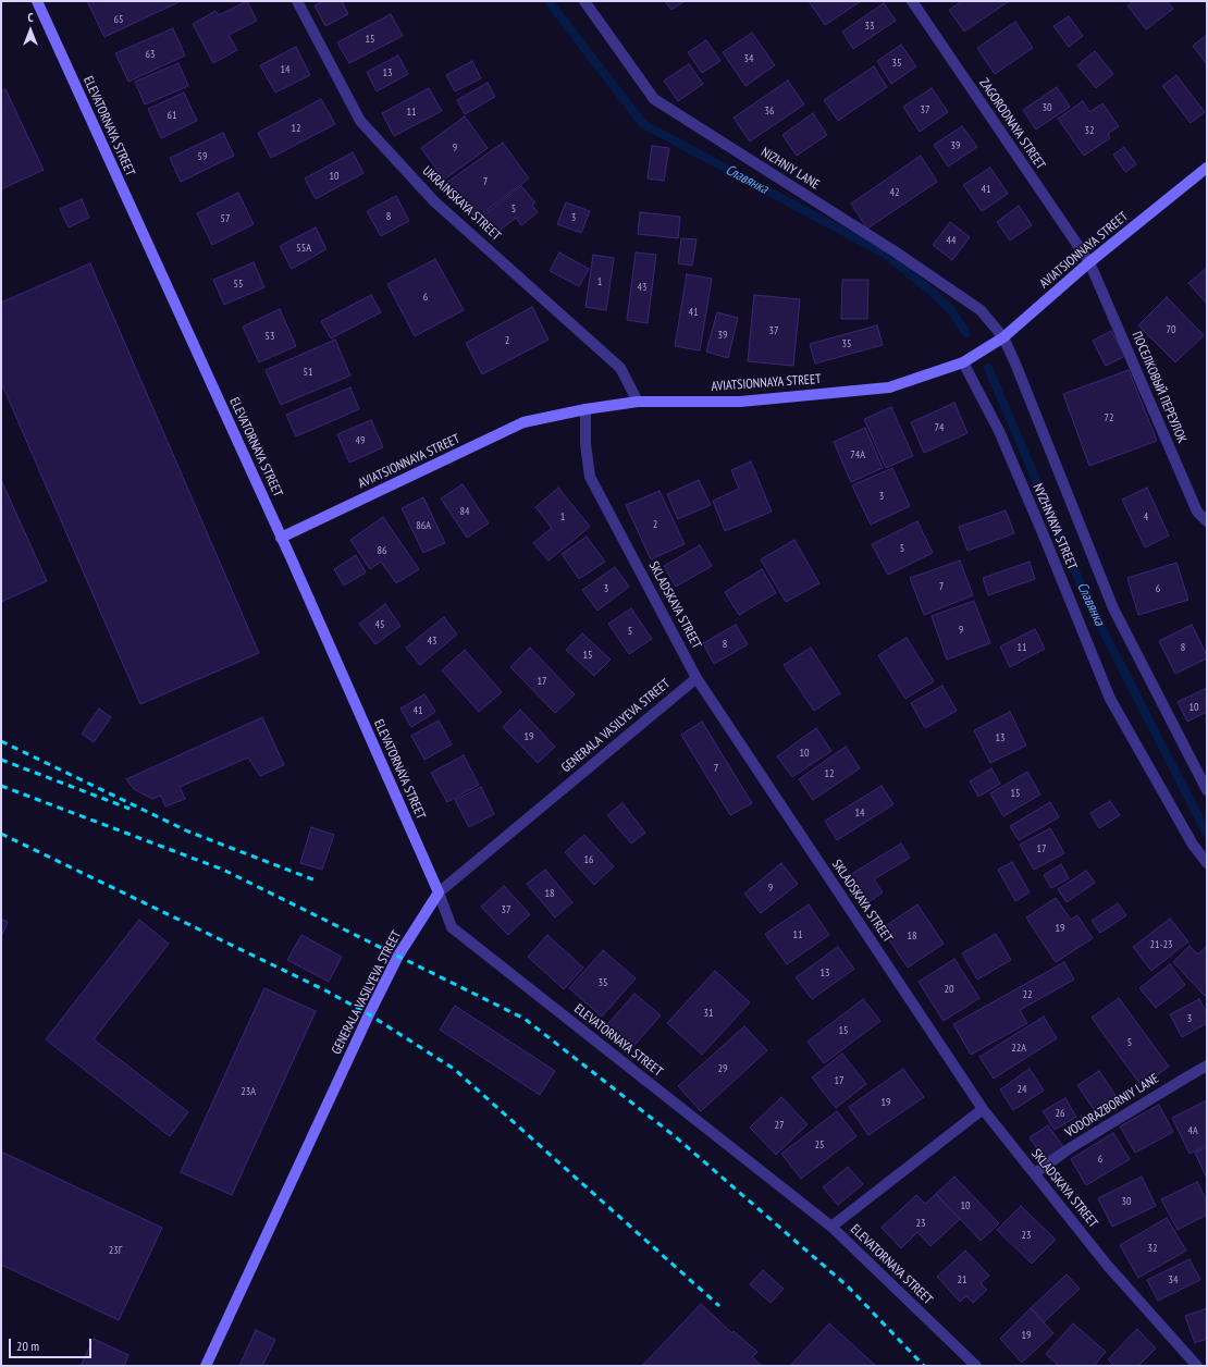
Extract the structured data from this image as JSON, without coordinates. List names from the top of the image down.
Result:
{
  "streets": {
    "main road": ["ELEVATORNAYA STREET", "AVIATSIONNAYA STREET", "GENERALA VASILYEVA STREET"],
    "street": [
      "ZAGORODNAYA STREET",
      "NIZHNIY LANE",
      "UKRAINSKAYA STREET",
      "ПОСЕЛКОВЫЙ ПЕРЕУЛОК",
      "NYZHNYAYA STREET",
      "SKLADSKAYA STREET",
      "VODORAZBORNIY LANE"
    ]
  },
  "crossings": [
    ["ZAGORODNAYA STREET", "AVIATSIONNAYA STREET"],
    ["ZAGORODNAYA STREET", "ПОСЕЛКОВЫЙ ПЕРЕУЛОК"],
    ["ELEVATORNAYA STREET", "AVIATSIONNAYA STREET"],
    ["ELEVATORNAYA STREET", "GENERALA VASILYEVA STREET"],
    ["NIZHNIY LANE", "AVIATSIONNAYA STREET"],
    ["NIZHNIY LANE", "NYZHNYAYA STREET"],
    ["UKRAINSKAYA STREET", "AVIATSIONNAYA STREET"],
    ["AVIATSIONNAYA STREET", "ПОСЕЛКОВЫЙ ПЕРЕУЛОК"],
    ["AVIATSIONNAYA STREET", "NYZHNYAYA STREET"],
    ["AVIATSIONNAYA STREET", "SKLADSKAYA STREET"],
    ["SKLADSKAYA STREET", "GENERALA VASILYEVA STREET"],
    ["SKLADSKAYA STREET", "VODORAZBORNIY LANE"]
  ],
  "water": ["Славянка"],
  "house_numbers": [
    "65",
    "33",
    "15",
    "63",
    "34",
    "35",
    "14",
    "13",
    "30",
    "37",
    "36",
    "11",
    "61",
    "12",
    "32",
    "39",
    "9",
    "59",
    "10",
    "7",
    "41",
    "42",
    "5",
    "8",
    "3",
    "57",
    "44",
    "55А",
    "1",
    "55",
    "43",
    "6",
    "41",
    "70",
    "37",
    "39",
    "53",
    "2",
    "35",
    "51",
    "72",
    "74",
    "49",
    "74А",
    "3",
    "84",
    "1",
    "4",
    "2",
    "86А",
    "5",
    "86",
    "7",
    "3",
    "6",
    "45",
    "9",
    "5",
    "43",
    "8",
    "11",
    "8",
    "15",
    "17",
    "10",
    "41",
    "19",
    "13",
    "10",
    "7",
    "12",
    "15",
    "14",
    "17",
    "16",
    "9",
    "18",
    "37",
    "19",
    "11",
    "18",
    "21-23",
    "13",
    "35",
    "20",
    "22",
    "31",
    "3",
    "15",
    "5",
    "22А",
    "29",
    "17",
    "24",
    "23А",
    "19",
    "26",
    "27",
    "4А",
    "25",
    "6",
    "30",
    "10",
    "23",
    "23",
    "32",
    "23Г",
    "21",
    "34",
    "19"
  ],
  "scale_bar": "20 m",
  "north": "top"
}
